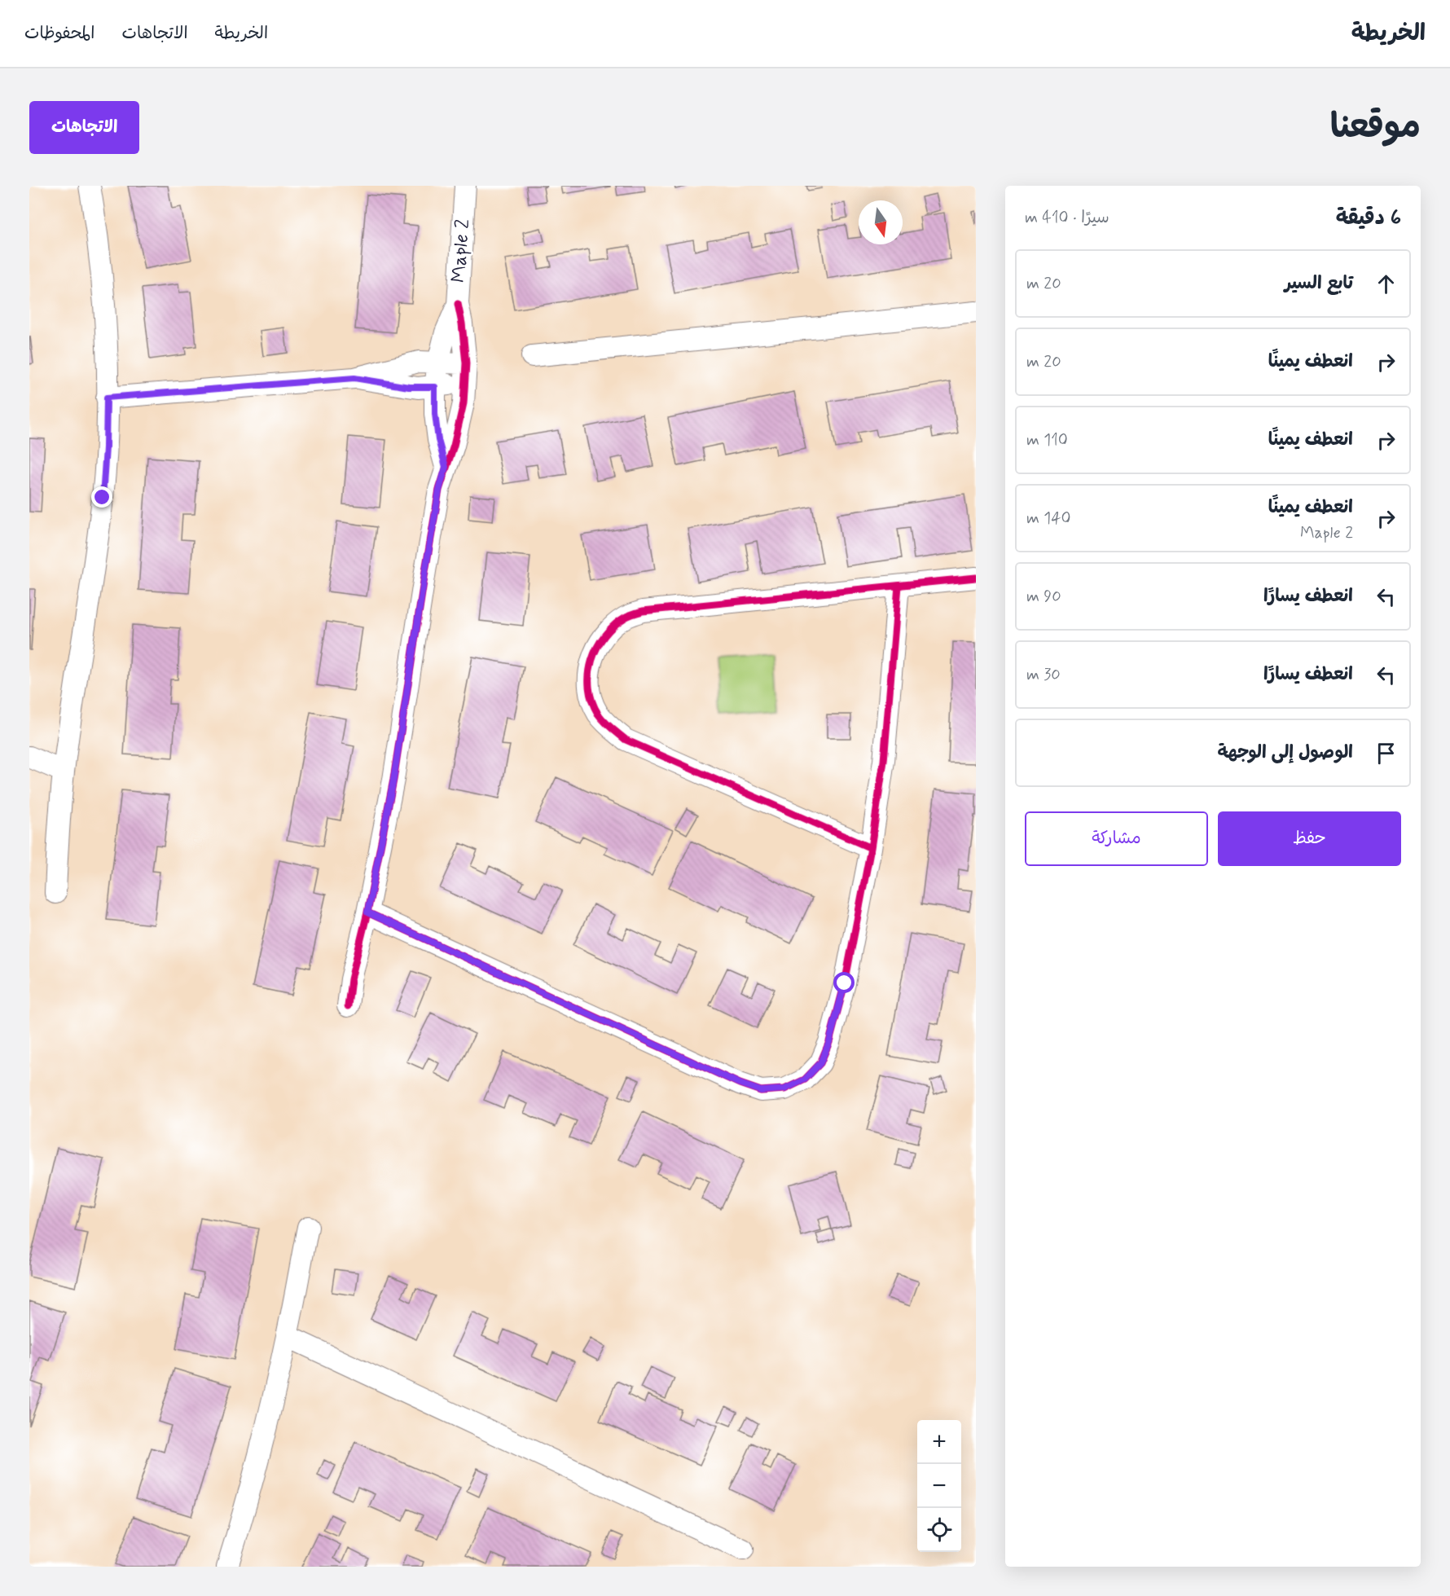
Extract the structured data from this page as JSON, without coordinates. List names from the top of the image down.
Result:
{
  "streets": {
    "street": ["Maple 2"]
  },
  "north": "bottom",
  "page": {
    "header": "الخريطة",
    "nav": ["الخريطة", "الاتجاهات", "المحفوظات"],
    "title": "موقعنا",
    "buttons": [
      "الاتجاهات",
      ["حفظ", "مشاركة"]
    ],
    "heading": ["6 دقيقة", "سيرًا · 410 m"],
    "list": [
      ["تابع السير", "20 m"],
      ["انعطف يمينًا", "20 m"],
      ["انعطف يمينًا", "110 m"],
      ["انعطف يمينًا", "Maple 2", "140 m"],
      ["انعطف يسارًا", "90 m"],
      ["انعطف يسارًا", "30 m"],
      "الوصول إلى الوجهة"
    ],
    "map_buttons": ["+", "−"]
  }
}
